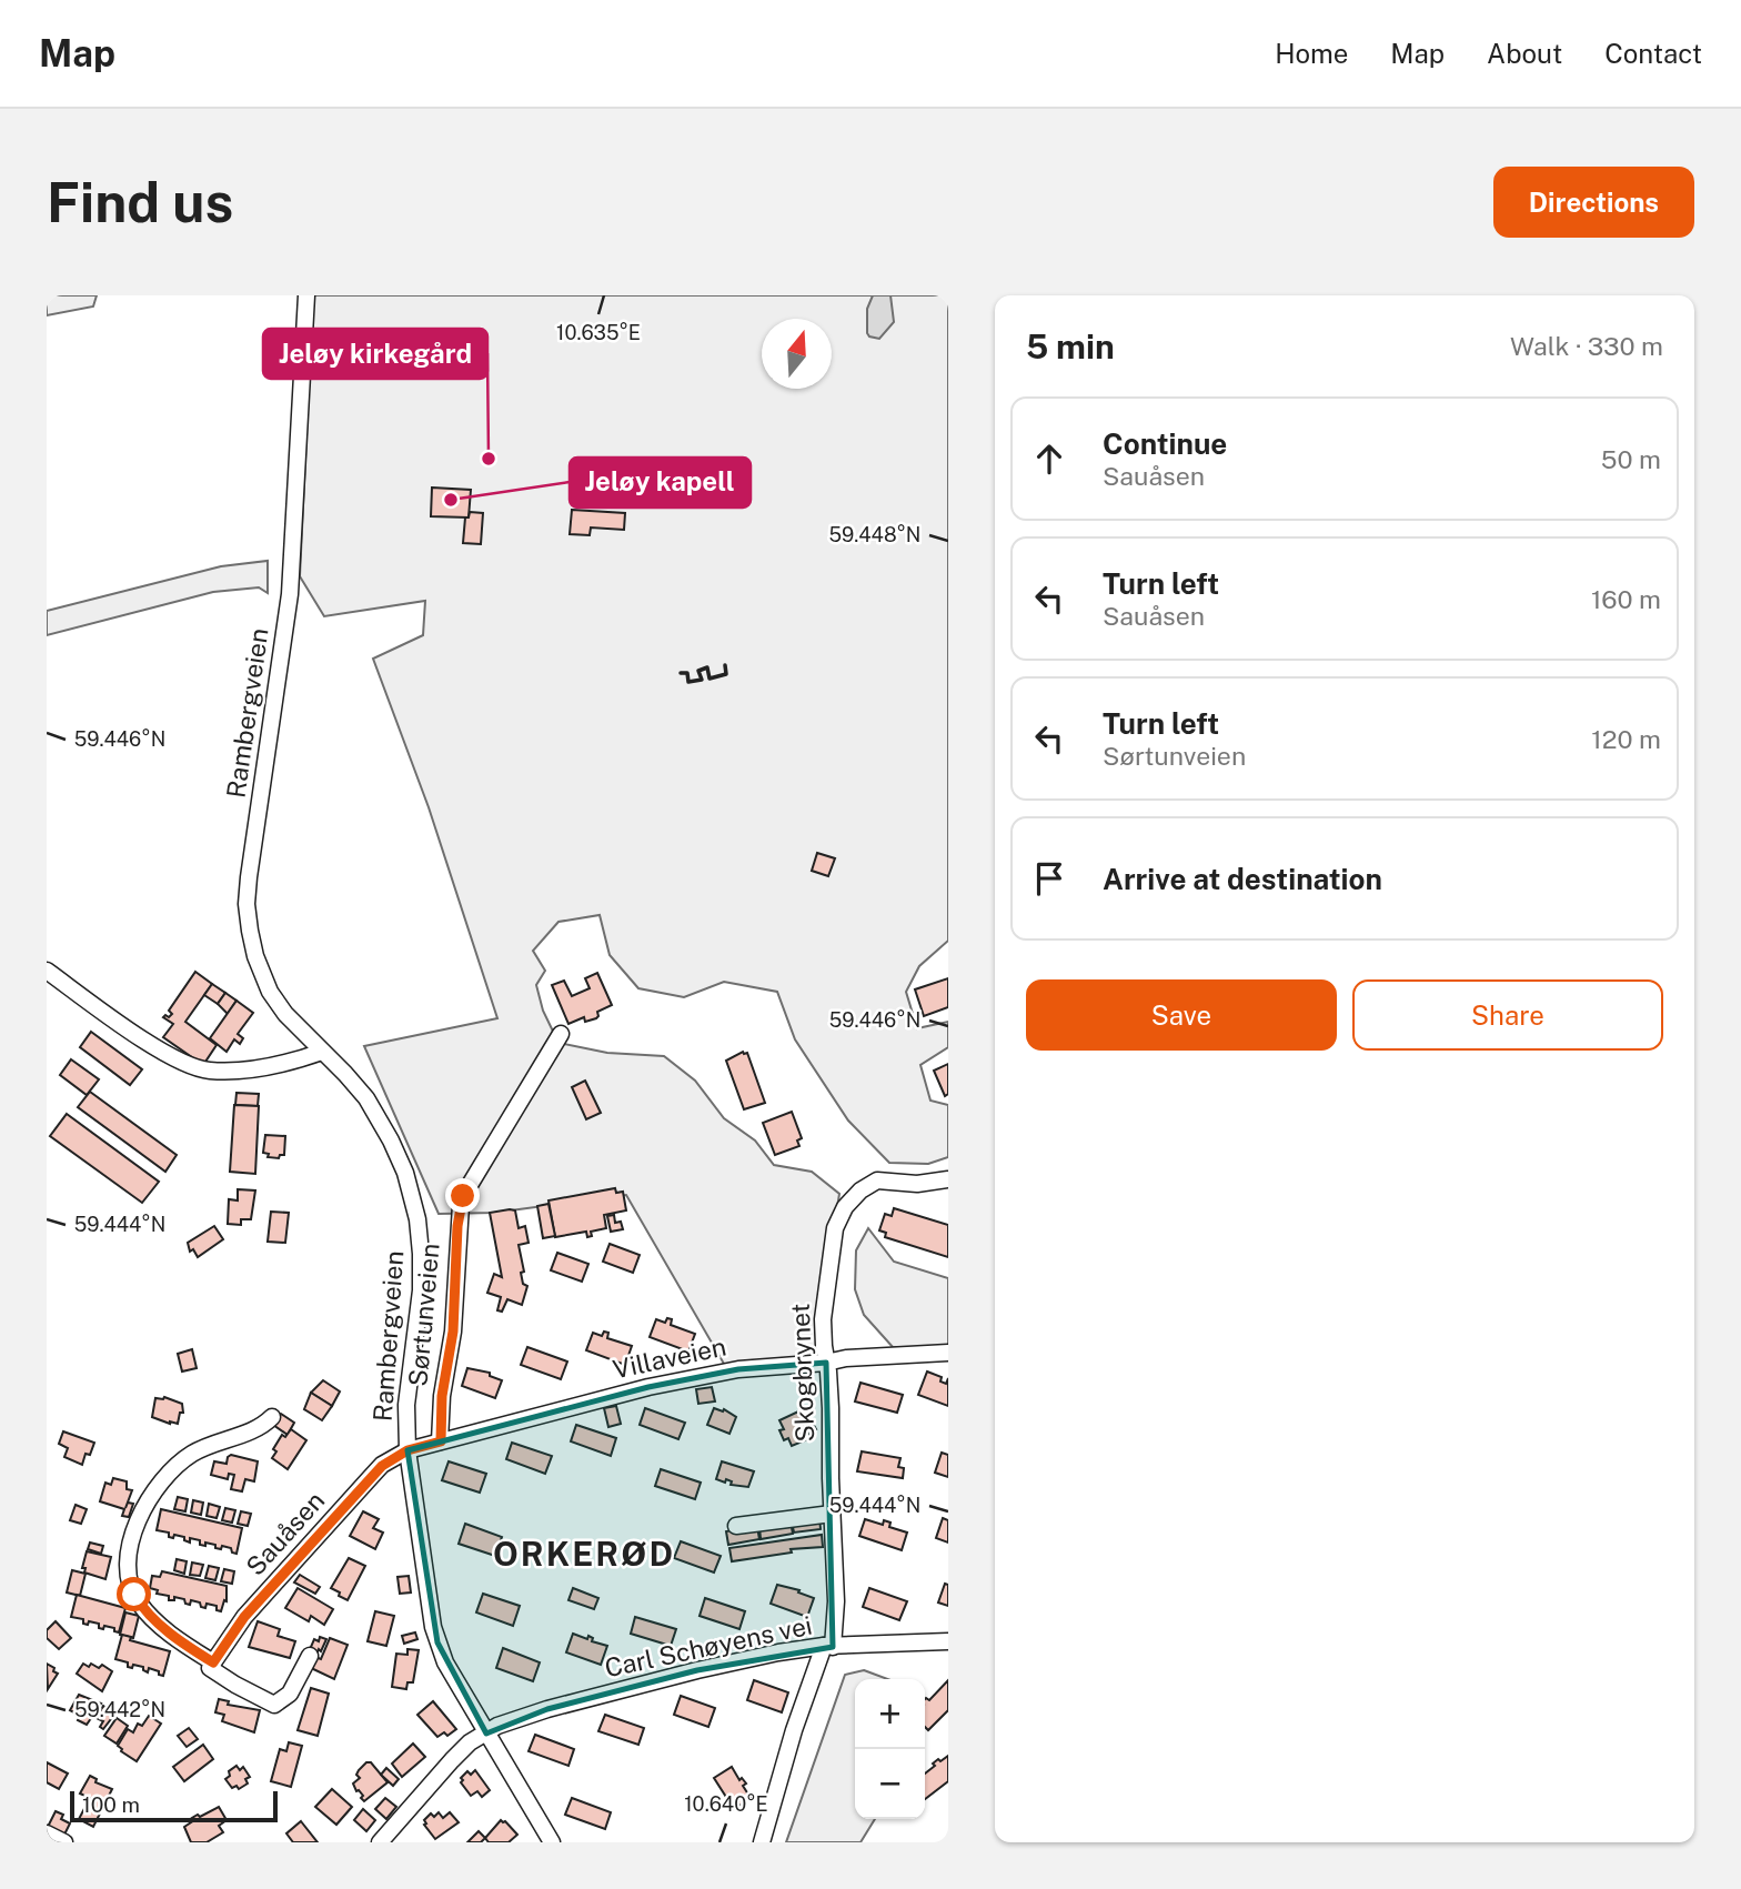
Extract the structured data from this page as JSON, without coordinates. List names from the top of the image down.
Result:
{
  "streets": {
    "street": [
      "Rambergveien",
      "Sørtunveien",
      "Villaveien",
      "Skogbrynet",
      "Sauåsen",
      "Carl Schøyens vei"
    ]
  },
  "crossings": [
    ["Rambergveien", "Villaveien"],
    ["Rambergveien", "Sauåsen"],
    ["Rambergveien", "Carl Schøyens vei"],
    ["Sørtunveien", "Villaveien"],
    ["Villaveien", "Skogbrynet"],
    ["Villaveien", "Sauåsen"],
    ["Skogbrynet", "Carl Schøyens vei"]
  ],
  "districts": ["ORKERØD"],
  "places": ["Jeløy kirkegård", "Jeløy kapell"],
  "scale_bar": "100 m",
  "north": "top",
  "page": {
    "header": "Map",
    "nav": [
      "Home",
      "Map",
      "About",
      "Contact"
    ],
    "buttons": [
      "Directions",
      ["Save", "Share"]
    ],
    "title": "Find us",
    "heading": ["5 min", "Walk · 330 m"],
    "list": [
      ["Continue", "Sauåsen", "50 m"],
      ["Turn left", "Sauåsen", "160 m"],
      ["Turn left", "Sørtunveien", "120 m"],
      "Arrive at destination"
    ],
    "map_buttons": ["+", "−"],
    "scale": "100 m"
  },
  "coordinates": [
    "10.635°E",
    "59.448°N",
    "59.446°N",
    "59.444°N",
    "59.442°N",
    "10.640°E"
  ]
}
